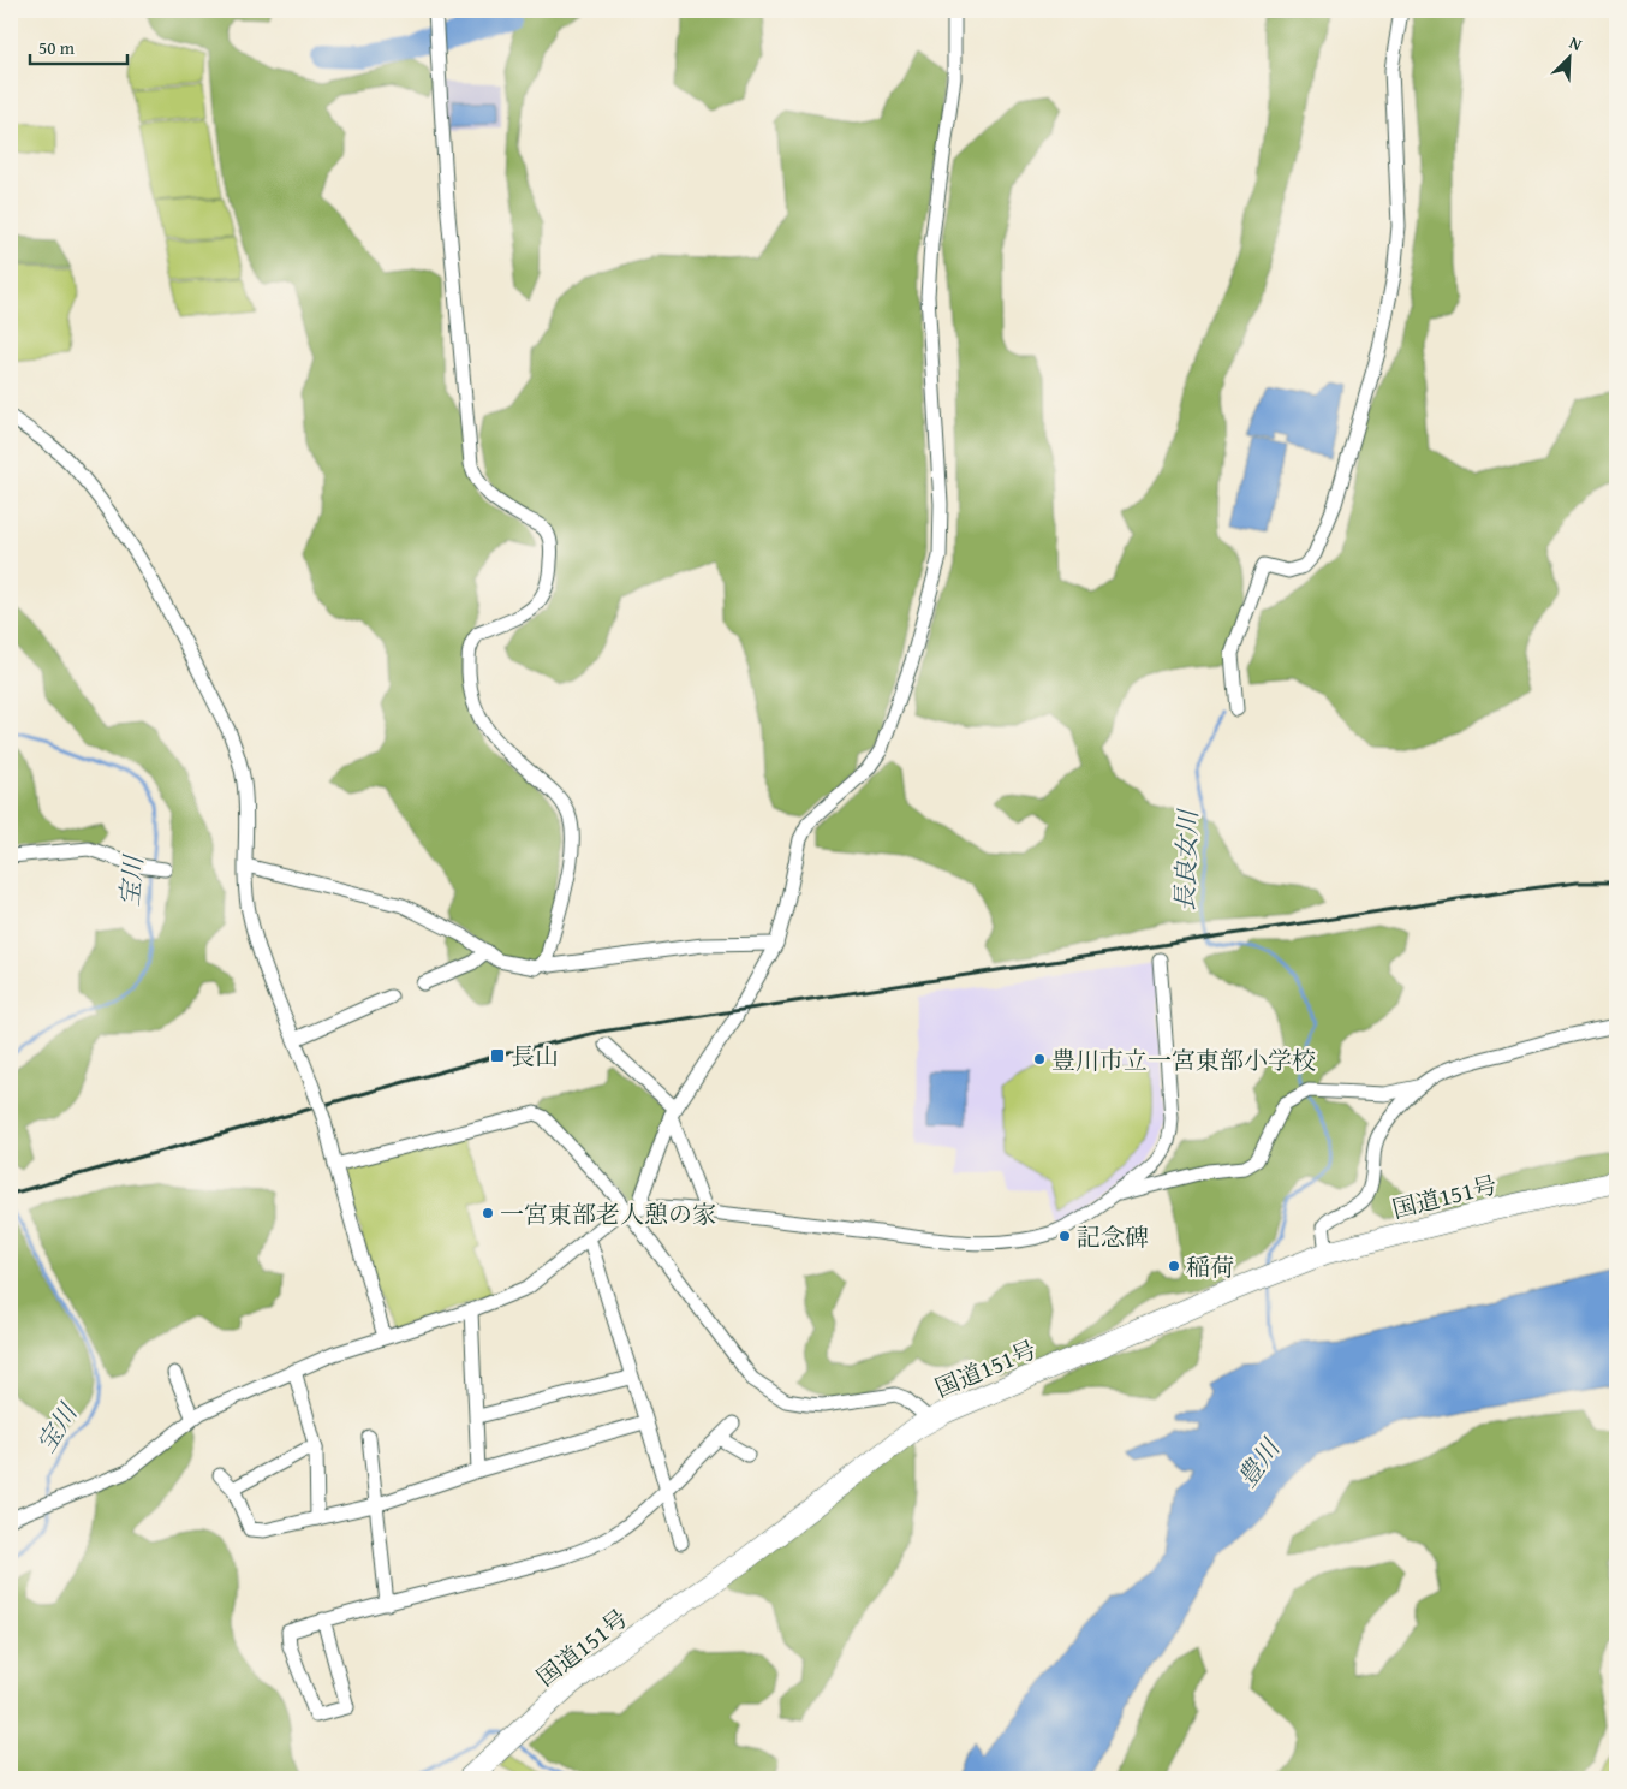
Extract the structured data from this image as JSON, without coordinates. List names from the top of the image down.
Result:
{
  "streets": {
    "highway": ["国道151号"]
  },
  "water": ["長良女川", "宝川", "豊川"],
  "places": {
    "transit": ["長山"],
    "other": [
      "豊川市立一宮東部小学校",
      "一宮東部老人憩の家",
      "記念碑",
      "稲荷"
    ]
  },
  "scale_bar": "50 m",
  "north": "top right"
}
